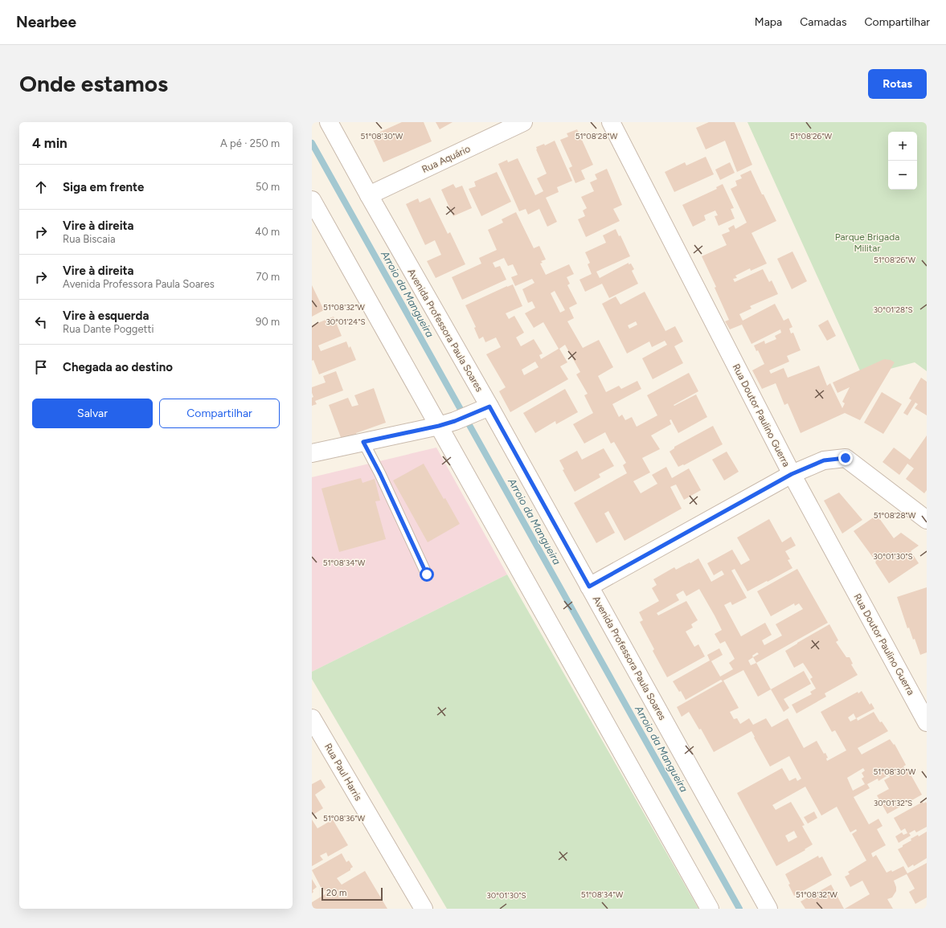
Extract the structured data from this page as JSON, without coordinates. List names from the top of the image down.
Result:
{
  "streets": {
    "street": [
      "Rua Aquário",
      "Avenida Professora Paula Soares",
      "Rua Doutor Paulino Guerra",
      "Rua Paul Harris"
    ]
  },
  "crossings": [
    ["Rua Aquário", "Avenida Professora Paula Soares"]
  ],
  "water": ["Arroio da Mangueira"],
  "parks": ["Parque Brigada Militar"],
  "scale_bar": "20 m",
  "page": {
    "header": "Nearbee",
    "nav": ["Mapa", "Camadas", "Compartilhar"],
    "buttons": [
      "Rotas",
      ["Salvar", "Compartilhar"]
    ],
    "title": "Onde estamos",
    "heading": ["4 min", "A pé · 250 m"],
    "map_buttons": ["+", "−"],
    "list": [
      ["Siga em frente", "50 m"],
      ["Vire à direita", "Rua Biscaia", "40 m"],
      ["Vire à direita", "Avenida Professora Paula Soares", "70 m"],
      ["Vire à esquerda", "Rua Dante Poggetti", "90 m"],
      "Chegada ao destino"
    ],
    "scale": "20 m"
  },
  "coordinates": [
    "51°08'30\"W",
    "51°08'28\"W",
    "51°08'26\"W",
    "51°08'32\"W",
    "30°01'28\"S",
    "30°01'24\"S",
    "30°01'30\"S",
    "51°08'34\"W",
    "30°01'32\"S",
    "51°08'36\"W"
  ]
}
